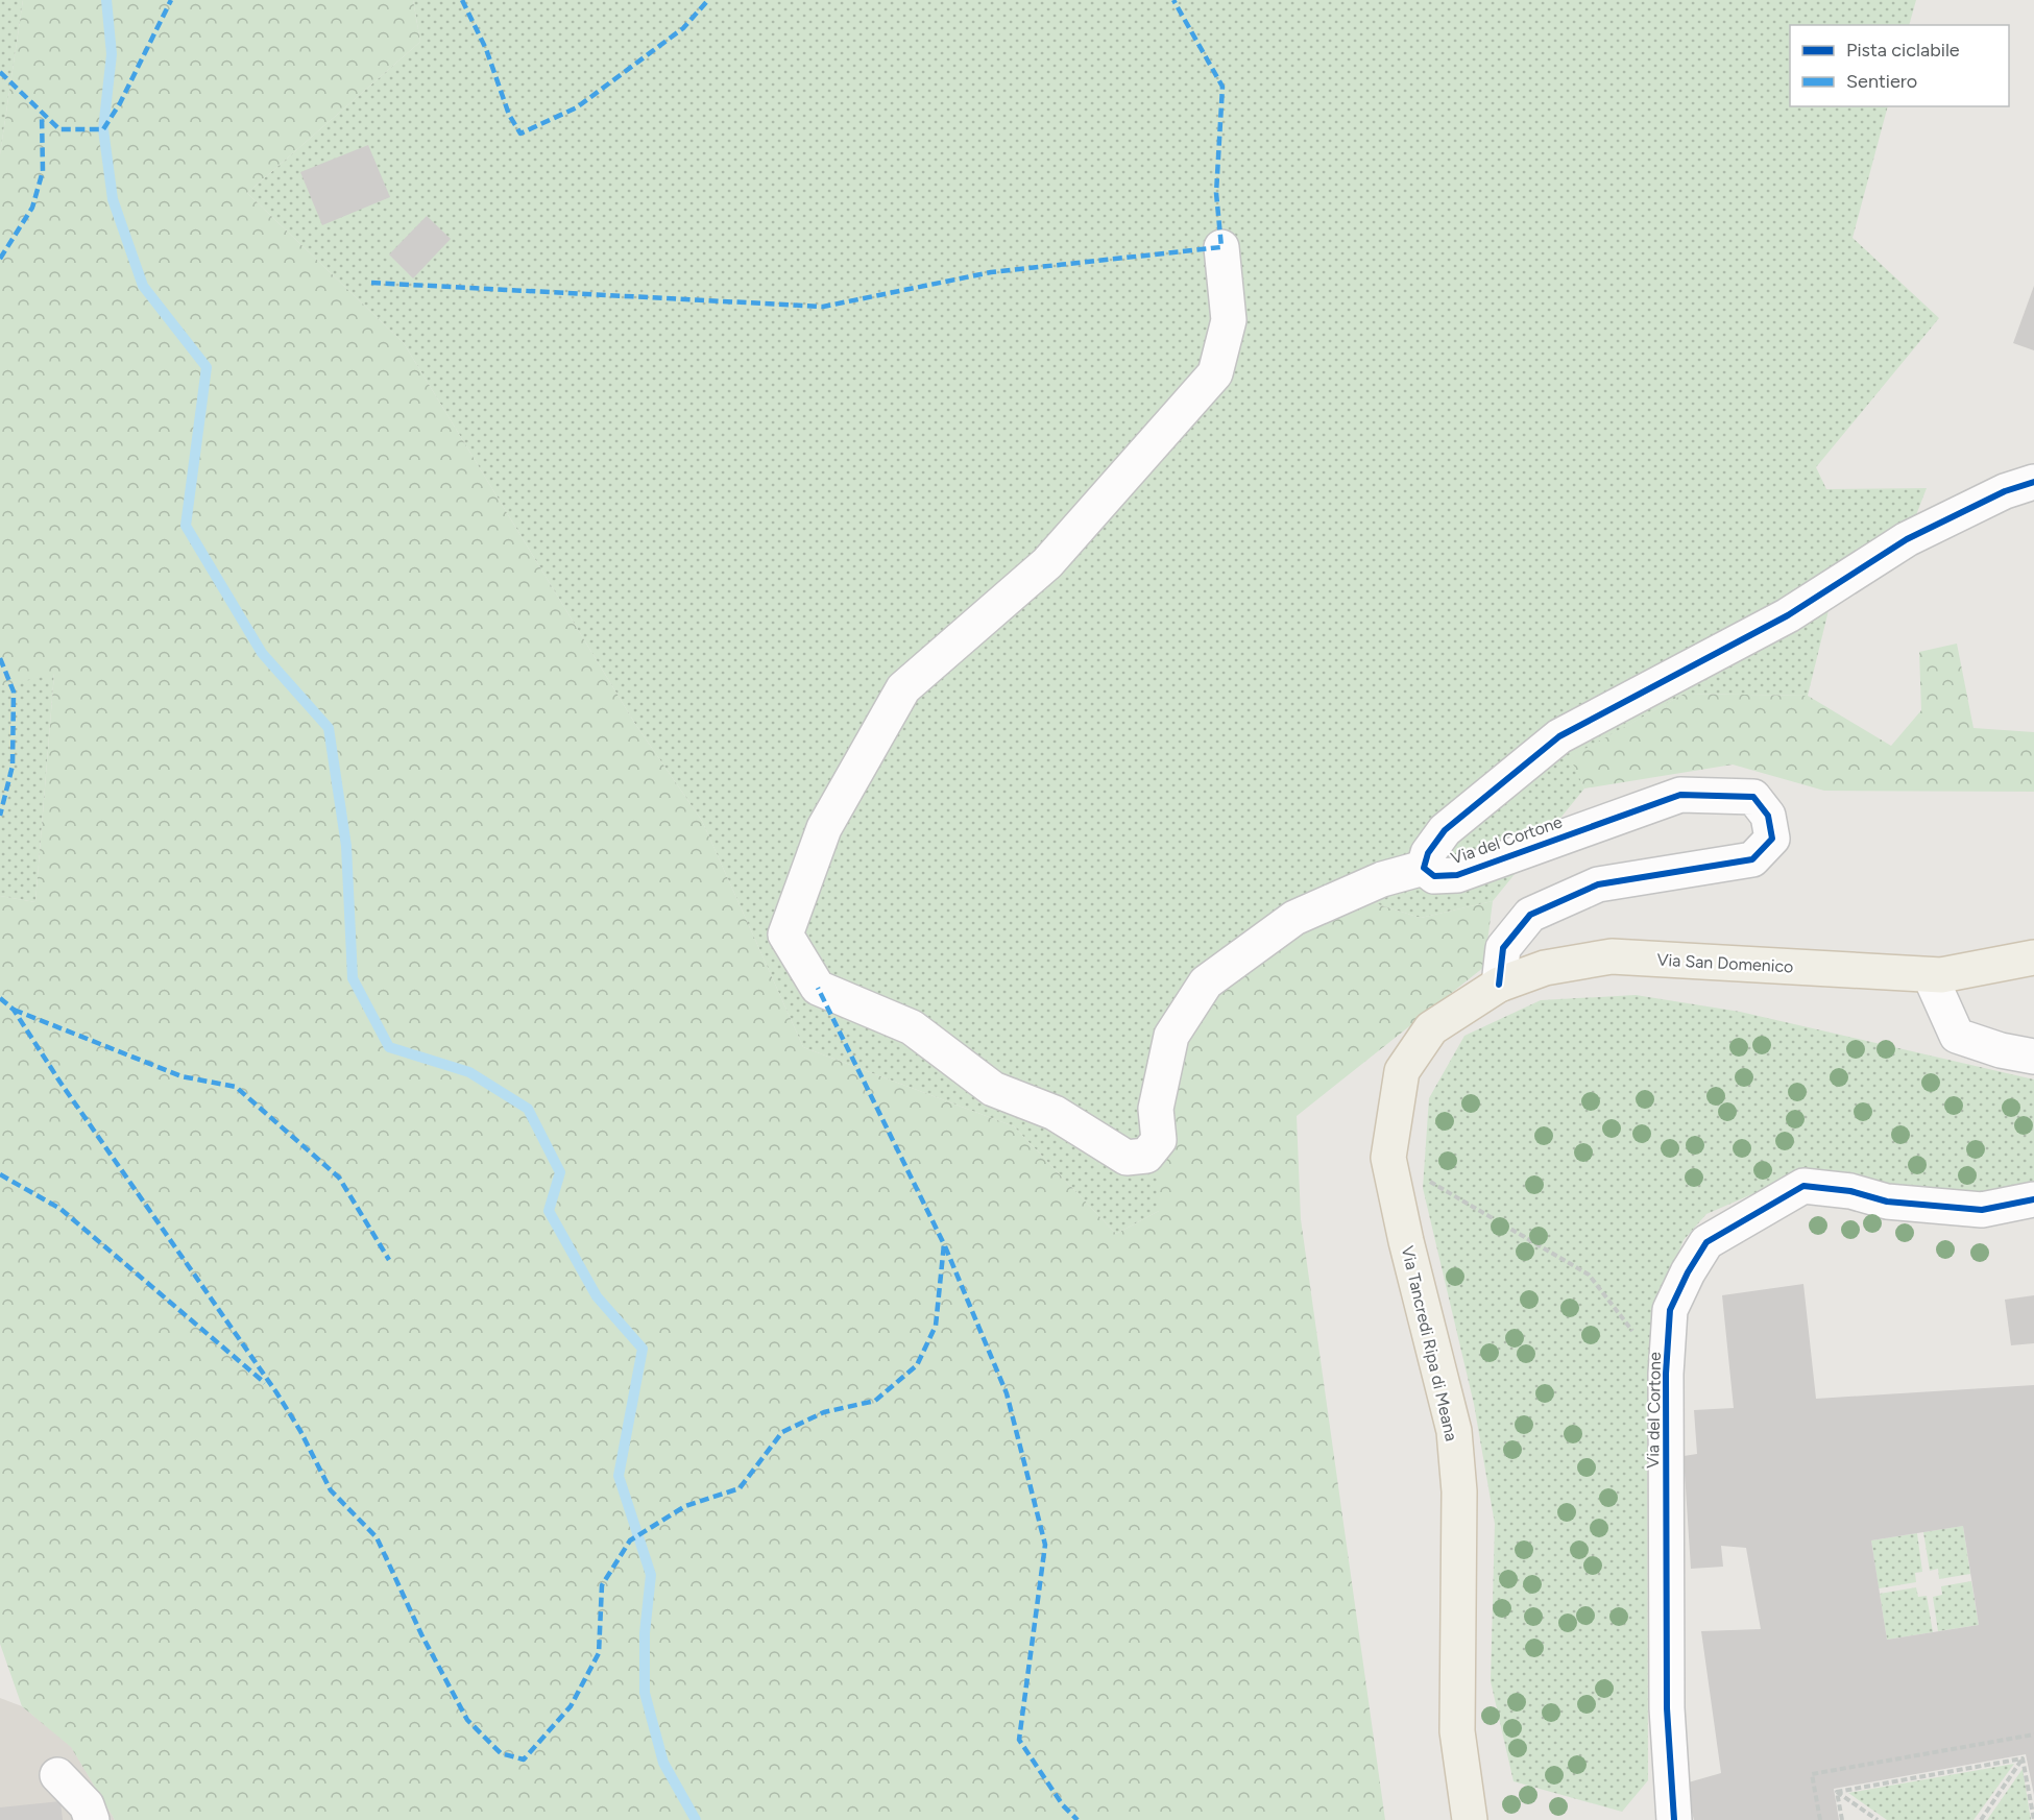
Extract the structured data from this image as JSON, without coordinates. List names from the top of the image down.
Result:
{
  "streets": {
    "main road": ["Via San Domenico", "Via Tancredi Ripa di Meana"],
    "street": ["Via del Cortone"]
  },
  "crossings": [
    ["Via del Cortone", "Via San Domenico"],
    ["Via San Domenico", "Via Tancredi Ripa di Meana"]
  ],
  "legend": ["Pista ciclabile", "Sentiero"]
}
